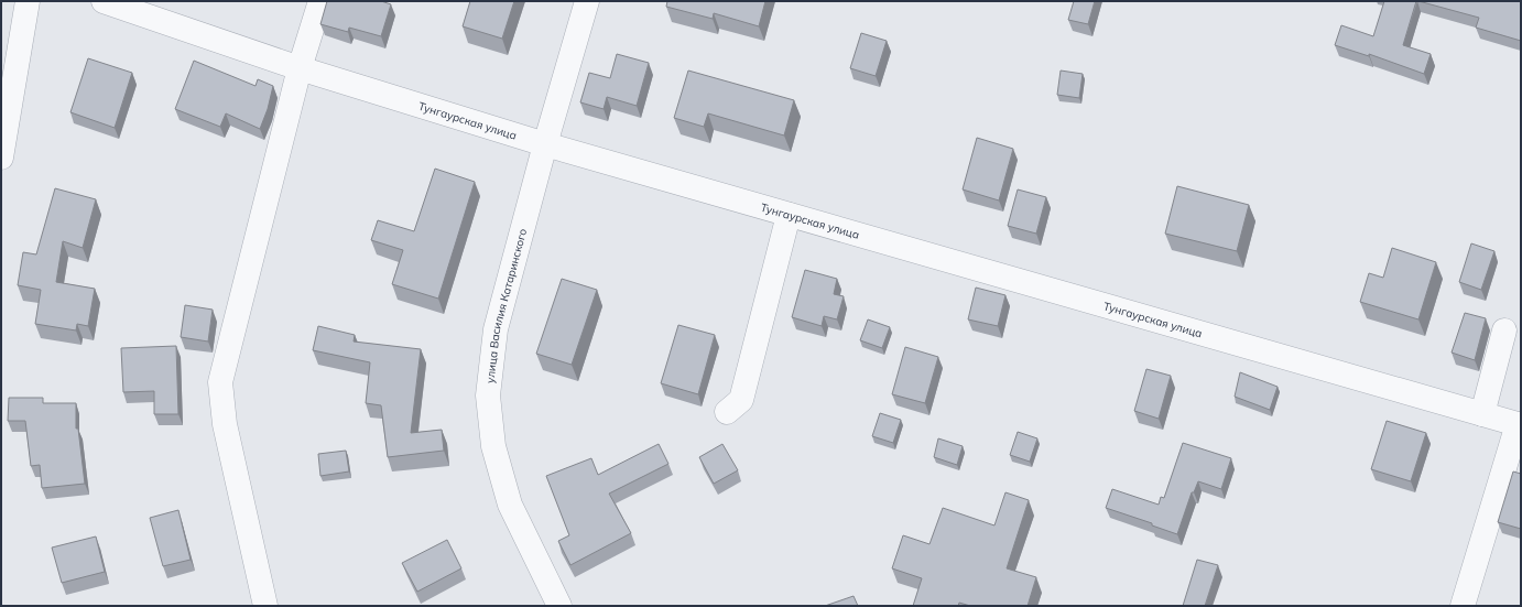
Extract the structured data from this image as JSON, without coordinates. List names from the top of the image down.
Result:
{
  "streets": {
    "street": ["Тунгаурская улица", "улица Василия Катаринского"]
  },
  "crossings": [
    ["Тунгаурская улица", "улица Василия Катаринского"]
  ]
}
